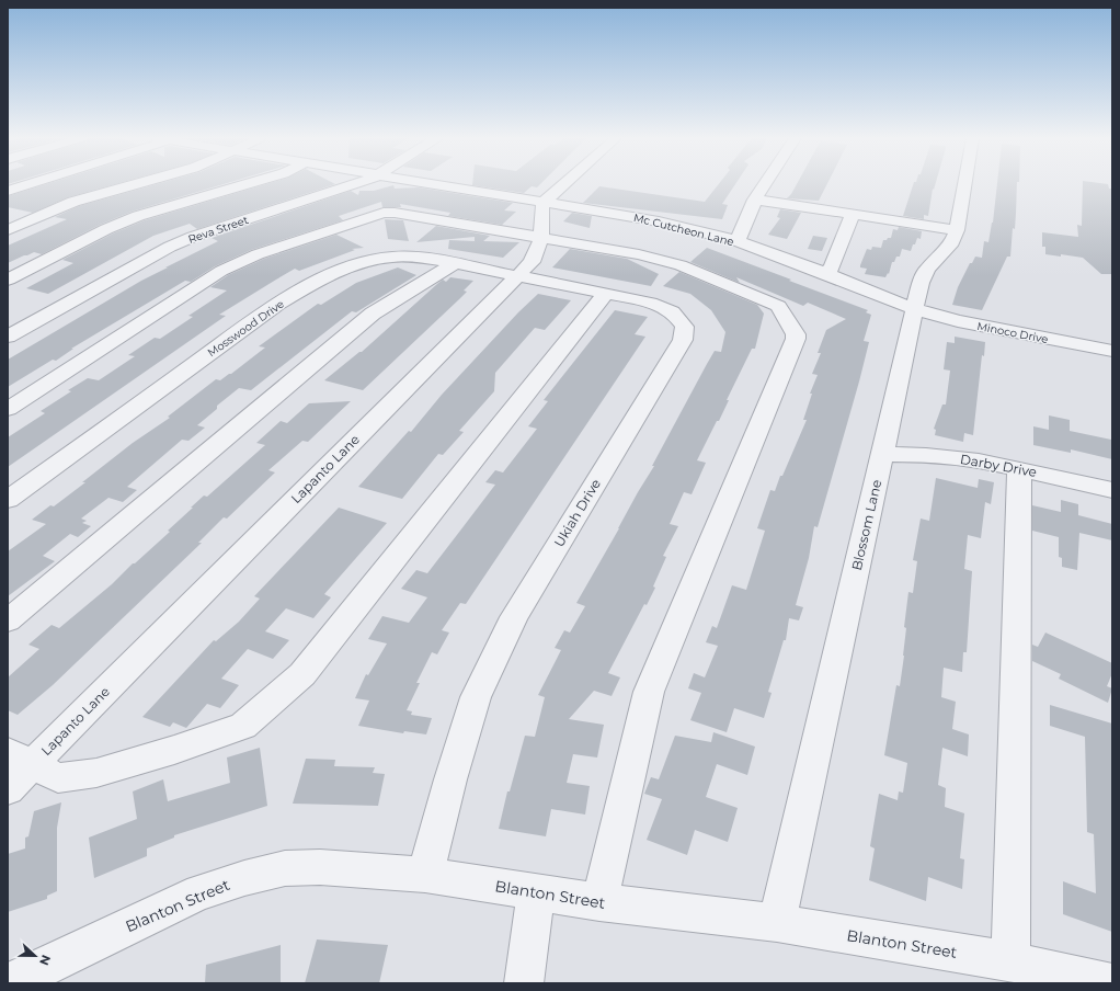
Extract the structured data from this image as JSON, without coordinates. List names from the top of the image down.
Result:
{
  "streets": {
    "street": [
      "Reva Street",
      "Mc Cutcheon Lane",
      "Mosswood Drive",
      "Minoco Drive",
      "Darby Drive",
      "Lapanto Lane",
      "Ukiah Drive",
      "Blossom Lane",
      "Blanton Street"
    ]
  },
  "crossings": [
    ["Mc Cutcheon Lane", "Minoco Drive"],
    ["Mc Cutcheon Lane", "Lapanto Lane"],
    ["Mc Cutcheon Lane", "Blossom Lane"],
    ["Mosswood Drive", "Lapanto Lane"],
    ["Mosswood Drive", "Ukiah Drive"],
    ["Minoco Drive", "Blossom Lane"],
    ["Darby Drive", "Blossom Lane"],
    ["Lapanto Lane", "Ukiah Drive"],
    ["Ukiah Drive", "Blanton Street"],
    ["Blossom Lane", "Blanton Street"]
  ],
  "north": "right"
}
